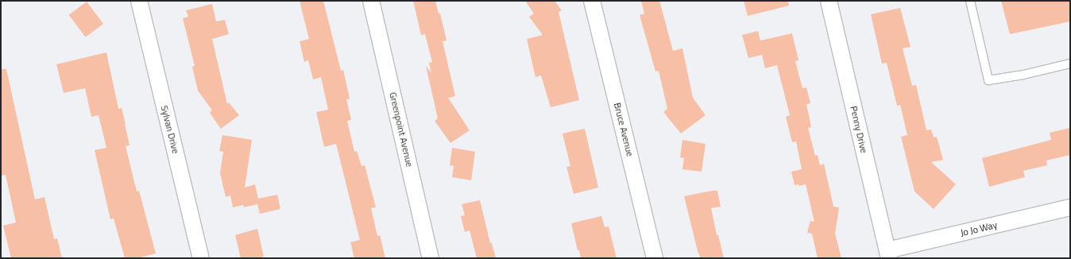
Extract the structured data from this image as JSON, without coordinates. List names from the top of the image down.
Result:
{
  "streets": {
    "street": [
      "Sylvan Drive",
      "Greenpoint Avenue",
      "Bruce Avenue",
      "Penny Drive",
      "Jo Jo Way"
    ]
  },
  "crossings": [
    ["Penny Drive", "Jo Jo Way"]
  ]
}
